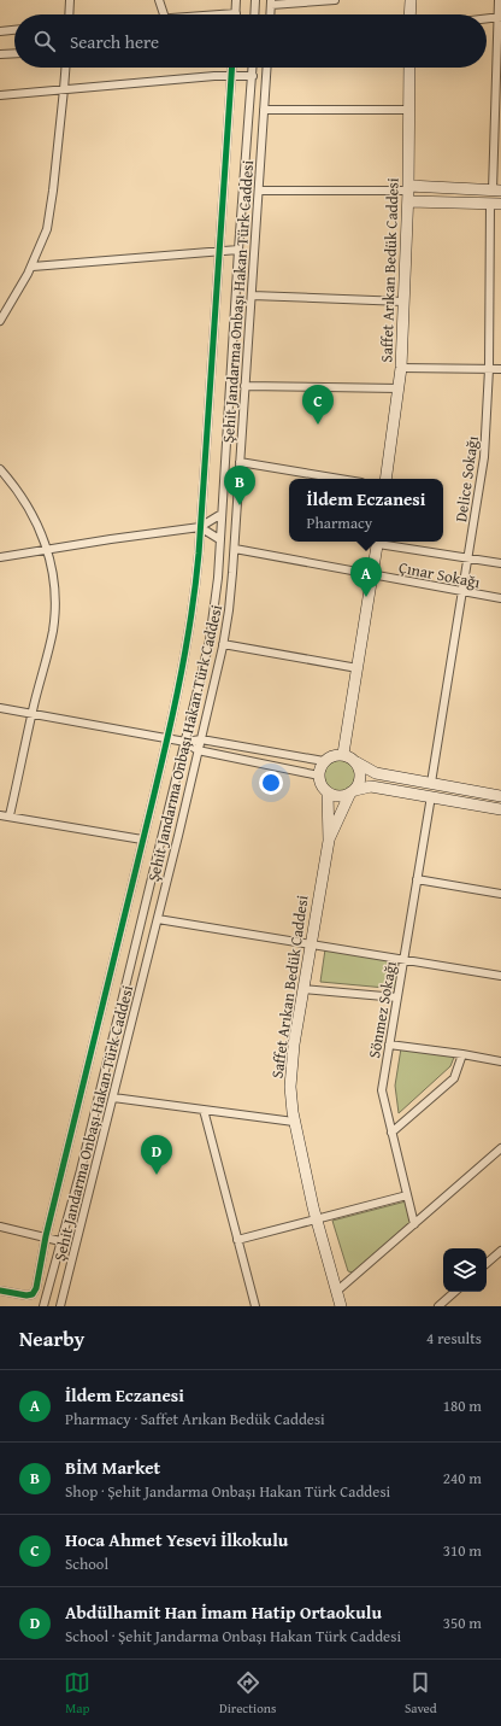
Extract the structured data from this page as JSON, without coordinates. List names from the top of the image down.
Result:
{
  "streets": {
    "street": [
      "Saffet Arıkan Bedük Caddesi",
      "Şehit Jandarma Onbaşı Hakan Türk Caddesi",
      "Delice Sokağı",
      "Çınar Sokağı",
      "Sönmez Sokağı"
    ]
  },
  "crossings": [
    ["Şehit Jandarma Onbaşı Hakan Türk Caddesi", "Çınar Sokağı"],
    ["Delice Sokağı", "Çınar Sokağı"]
  ],
  "page": {
    "search": "Search here",
    "pins": [
      "C",
      "B",
      "A",
      "D"
    ],
    "popup": ["İldem Eczanesi", "Pharmacy"],
    "heading": ["Nearby", "4 results"],
    "list": [
      {
        "mark": "A",
        "name": "İldem Eczanesi",
        "note": "Pharmacy · Saffet Arıkan Bedük Caddesi",
        "value": "180 m"
      },
      {
        "mark": "B",
        "name": "BİM Market",
        "note": "Shop · Şehit Jandarma Onbaşı Hakan Türk Caddesi",
        "value": "240 m"
      },
      {
        "mark": "C",
        "name": "Hoca Ahmet Yesevi İlkokulu",
        "note": "School",
        "value": "310 m"
      },
      {
        "mark": "D",
        "name": "Abdülhamit Han İmam Hatip Ortaokulu",
        "note": "School · Şehit Jandarma Onbaşı Hakan Türk Caddesi",
        "value": "350 m"
      }
    ],
    "nav": ["Map", "Directions", "Saved"]
  }
}
